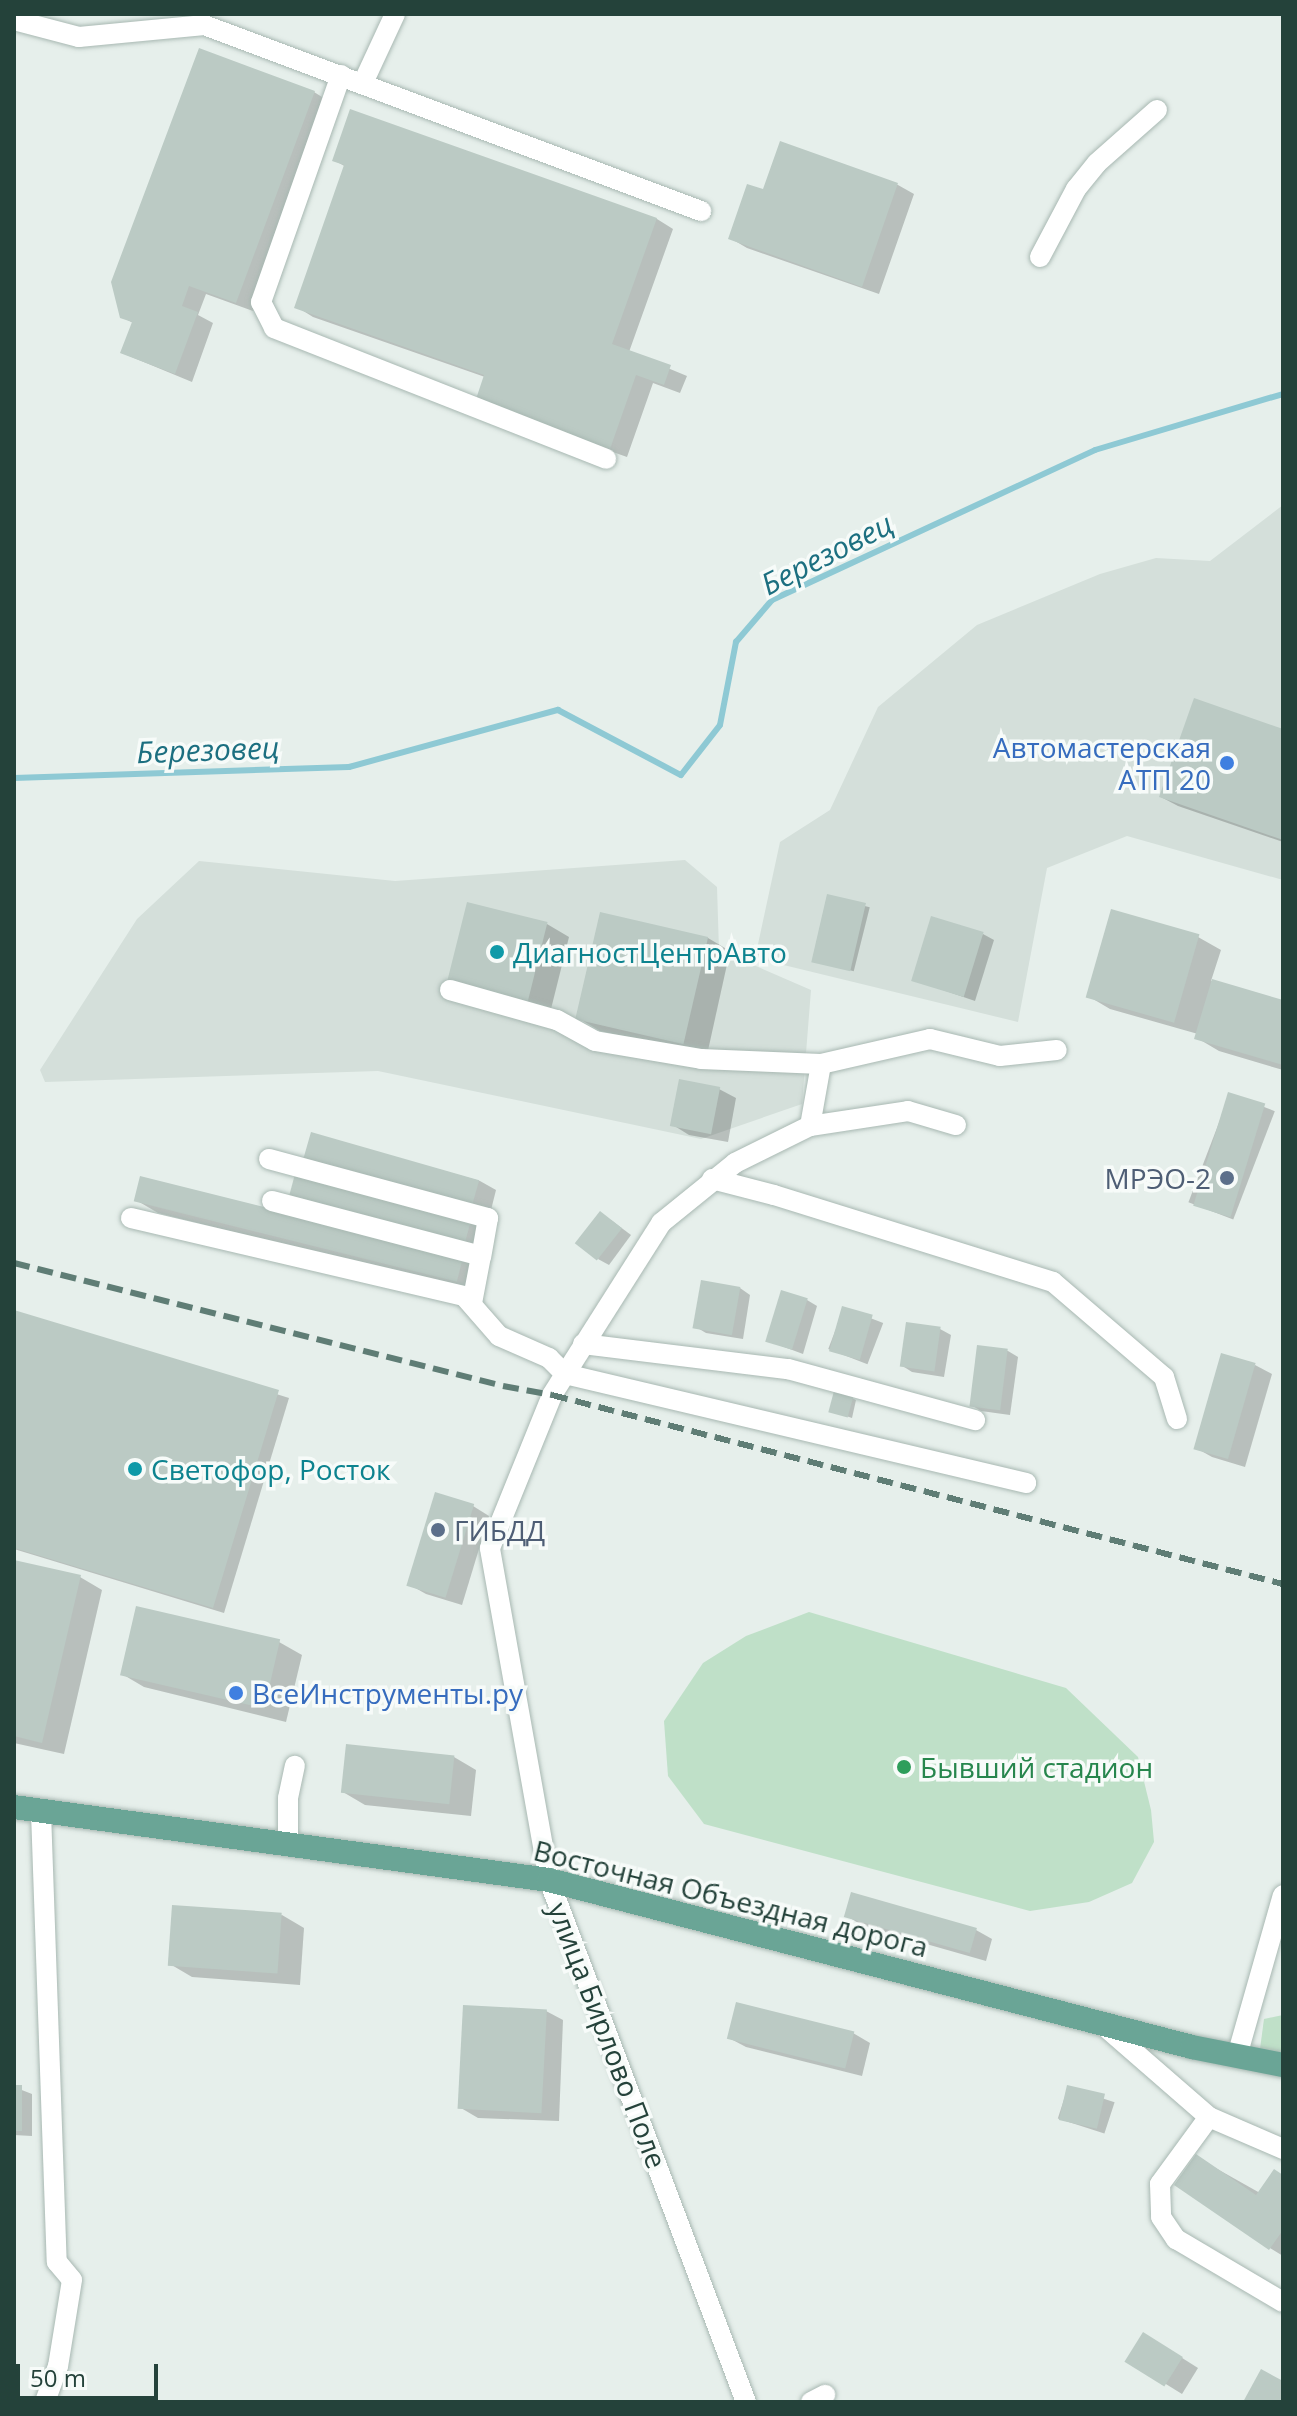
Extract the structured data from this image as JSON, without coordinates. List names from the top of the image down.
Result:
{
  "streets": {
    "main road": ["Восточная Объездная дорога"],
    "street": ["улица Бирлово Поле"]
  },
  "crossings": [
    ["Восточная Объездная дорога", "улица Бирлово Поле"]
  ],
  "water": ["Березовец"],
  "places": [
    "Автомастерская АТП 20",
    "ДиагностЦентрАвто",
    "МРЭО-2",
    "Светофор, Росток",
    "ГИБДД",
    "ВсеИнструменты.ру",
    "Бывший стадион"
  ],
  "scale_bar": "50 m"
}
